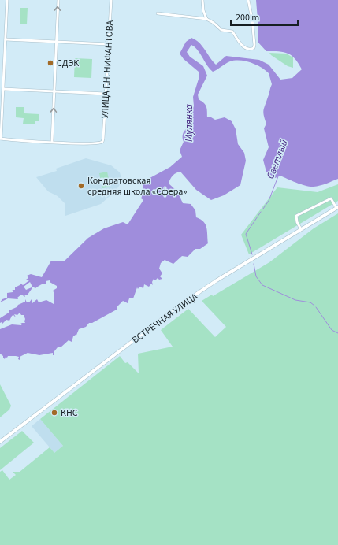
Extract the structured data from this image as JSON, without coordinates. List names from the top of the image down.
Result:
{
  "streets": {
    "main road": ["ВСТРЕЧНАЯ УЛИЦА"],
    "street": ["УЛИЦА Г.Н. НИФАНТОВА"]
  },
  "water": ["Мулянка", "Светлый"],
  "places": ["СДЭК", "Кондратовская средняя школа «Сфера»", "КНС"],
  "scale_bar": "200 m"
}
